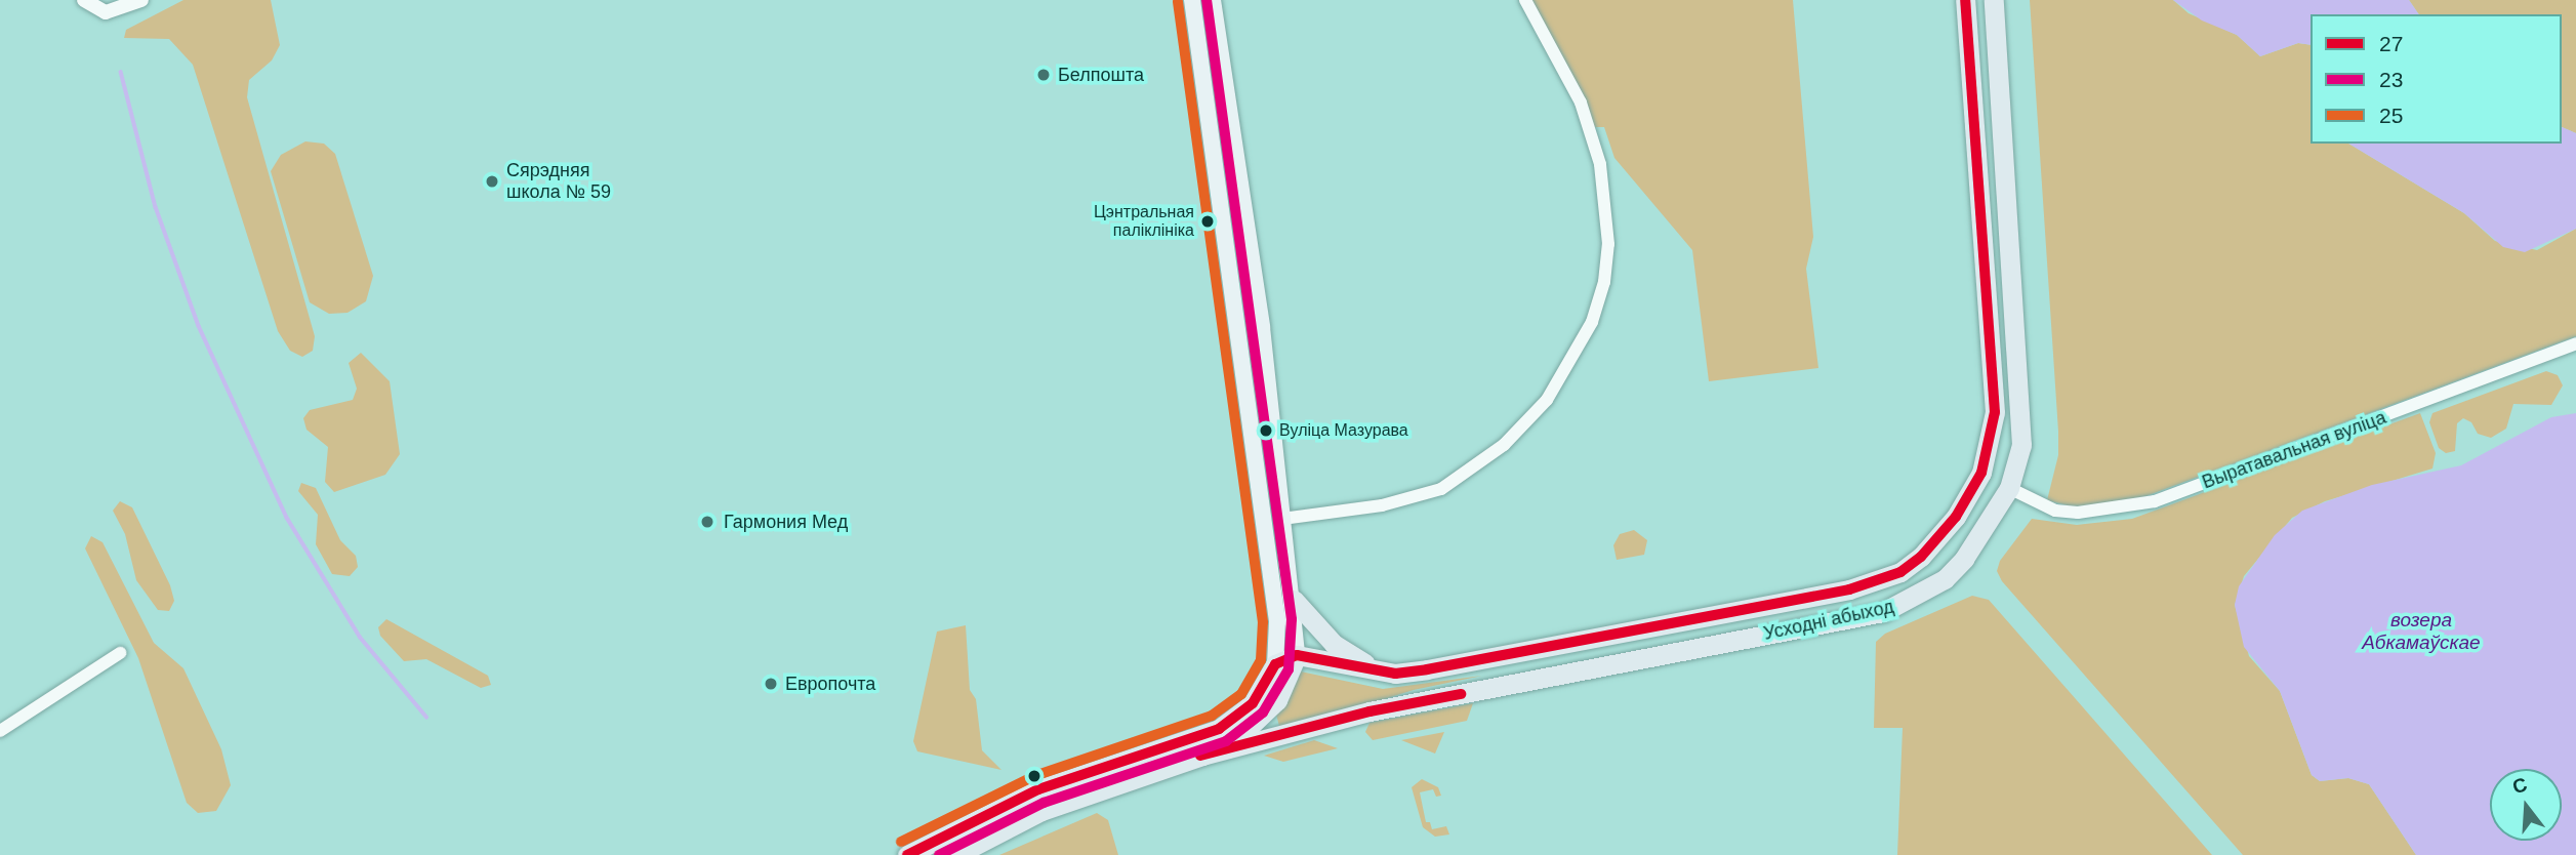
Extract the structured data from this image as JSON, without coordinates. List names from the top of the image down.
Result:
{
  "streets": {
    "main road": ["Усходні абыход"],
    "street": ["Выратавальная вуліца"]
  },
  "crossings": [
    ["Выратавальная вуліца", "Усходні абыход"]
  ],
  "water": ["возера Абкамаўскае"],
  "places": [
    "Белпошта",
    "Сярэдняя школа № 59",
    "Цэнтральная паліклініка",
    "Вуліца Мазурава",
    "Гармония Мед",
    "Европочта"
  ],
  "lines": ["transit line 27", "transit line 23", "transit line 25"],
  "legend": ["27", "23", "25"],
  "north": "top"
}
